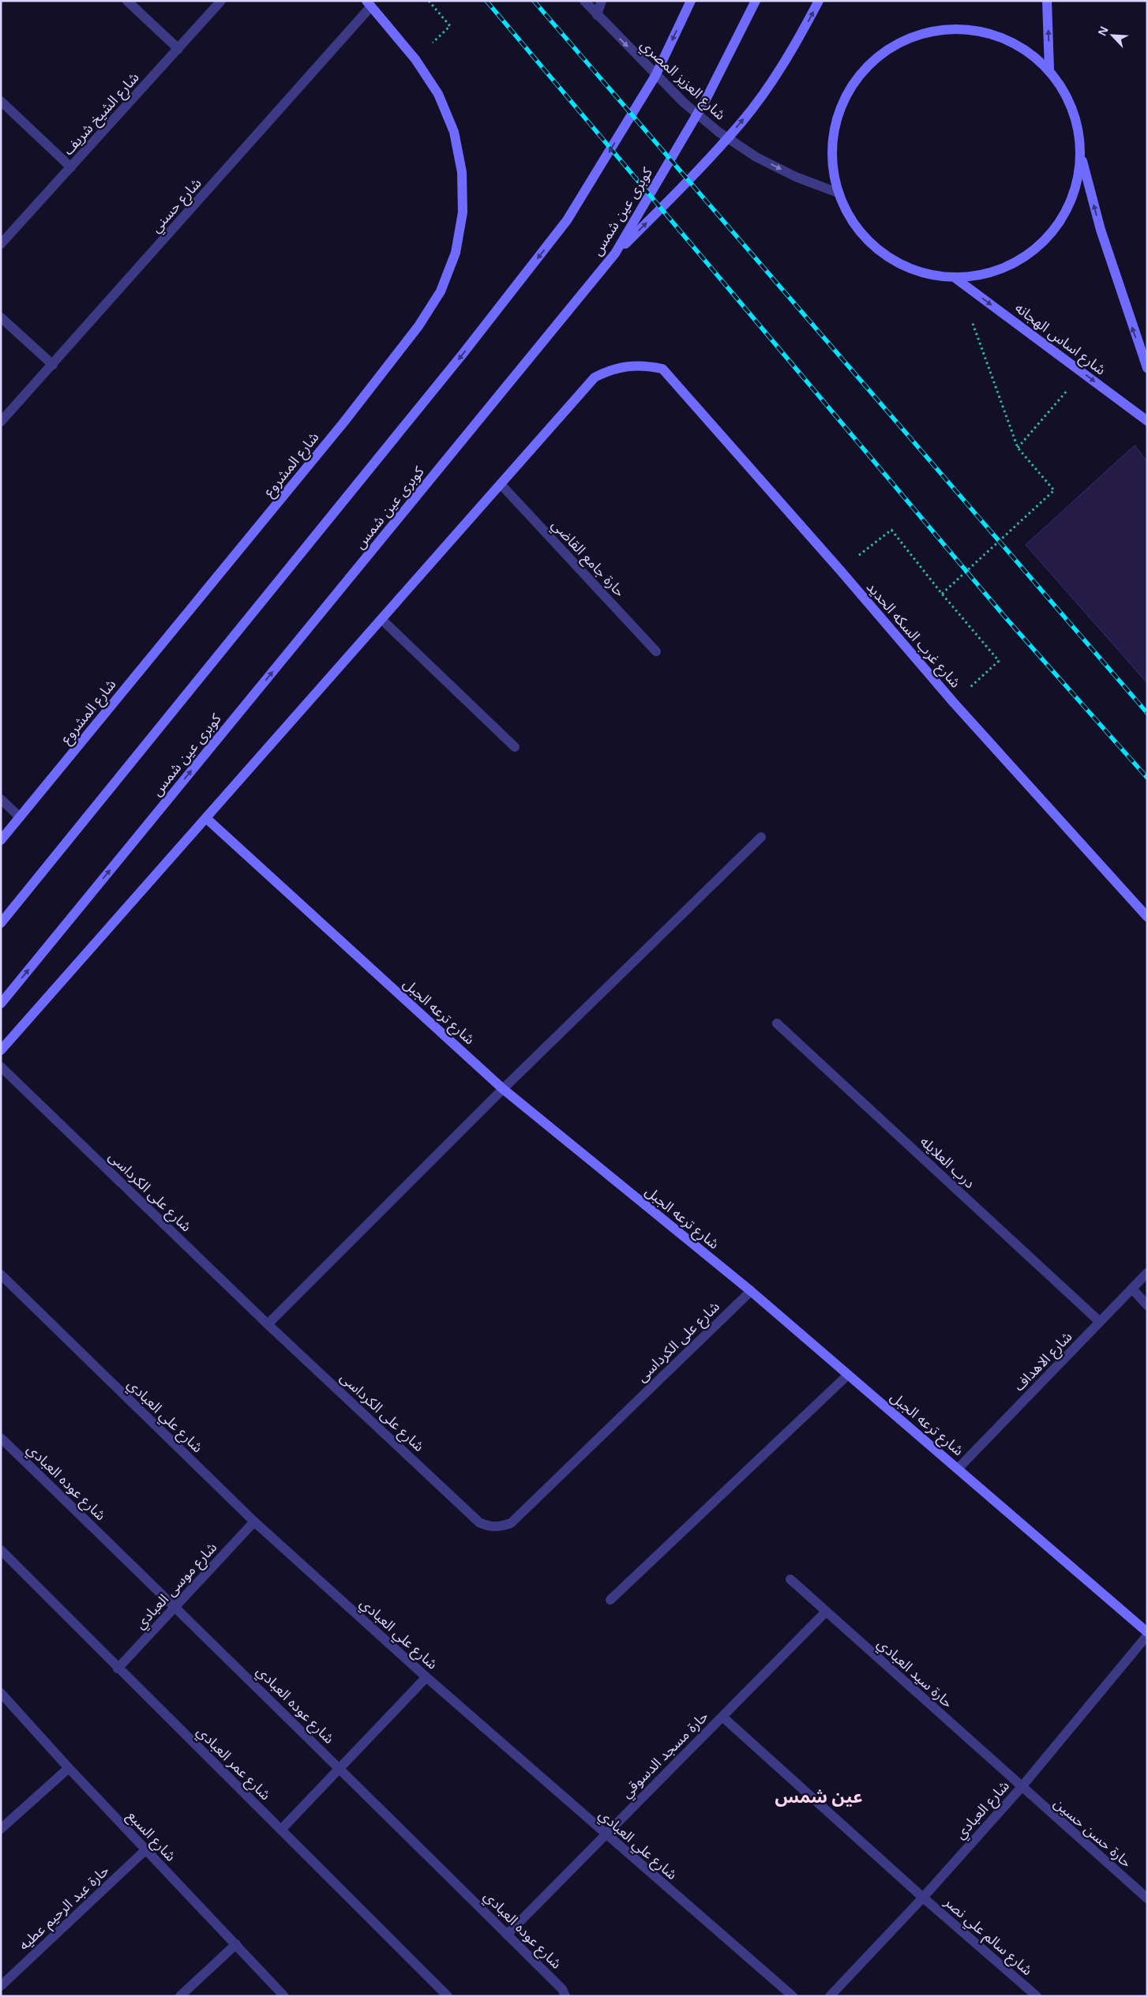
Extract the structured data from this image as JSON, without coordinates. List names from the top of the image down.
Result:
{
  "streets": {
    "street": [
      "شارع العزيز المصري",
      "شارع الشيخ شريف",
      "شارع حسني",
      "كوبرى عين شمس",
      "شارع اساس الهجانه",
      "شارع المشروع",
      "حارة جامع القاضي",
      "شارع غرب السكه الحديد",
      "شارع ترعه الجبل",
      "درب العلايله",
      "شارع على الكرداسى",
      "شارع الاهداف",
      "شارع علي العبادي",
      "شارع عوده العبادي",
      "شارع موسى العبادي",
      "حارة سيد العبادي",
      "حارة مسجد الدسوقي",
      "شارع عمر العبادي",
      "شارع العبادي",
      "حارة حسن حسين",
      "شارع السبع",
      "حارة عبد الرحيم عطيه",
      "شارع سالم علي نصر"
    ]
  },
  "crossings": [
    ["شارع حسني", "شارع المشروع"],
    ["حارة جامع القاضي", "شارع غرب السكه الحديد"],
    ["شارع ترعه الجبل", "شارع على الكرداسى"],
    ["شارع ترعه الجبل", "شارع الاهداف"],
    ["درب العلايله", "شارع الاهداف"],
    ["شارع علي العبادي", "شارع موسى العبادي"],
    ["شارع علي العبادي", "حارة مسجد الدسوقي"],
    ["شارع عوده العبادي", "شارع موسى العبادي"],
    ["شارع عوده العبادي", "حارة مسجد الدسوقي"],
    ["شارع موسى العبادي", "شارع عمر العبادي"],
    ["حارة سيد العبادي", "حارة مسجد الدسوقي"],
    ["حارة سيد العبادي", "شارع العبادي"],
    ["حارة سيد العبادي", "حارة حسن حسين"],
    ["حارة مسجد الدسوقي", "شارع سالم علي نصر"],
    ["شارع العبادي", "حارة حسن حسين"],
    ["شارع العبادي", "شارع سالم علي نصر"],
    ["شارع السبع", "حارة عبد الرحيم عطيه"]
  ],
  "one_way": ["شارع العزيز المصري", "شارع اساس الهجانه"],
  "districts": ["عين شمس"],
  "north": "top left"
}
